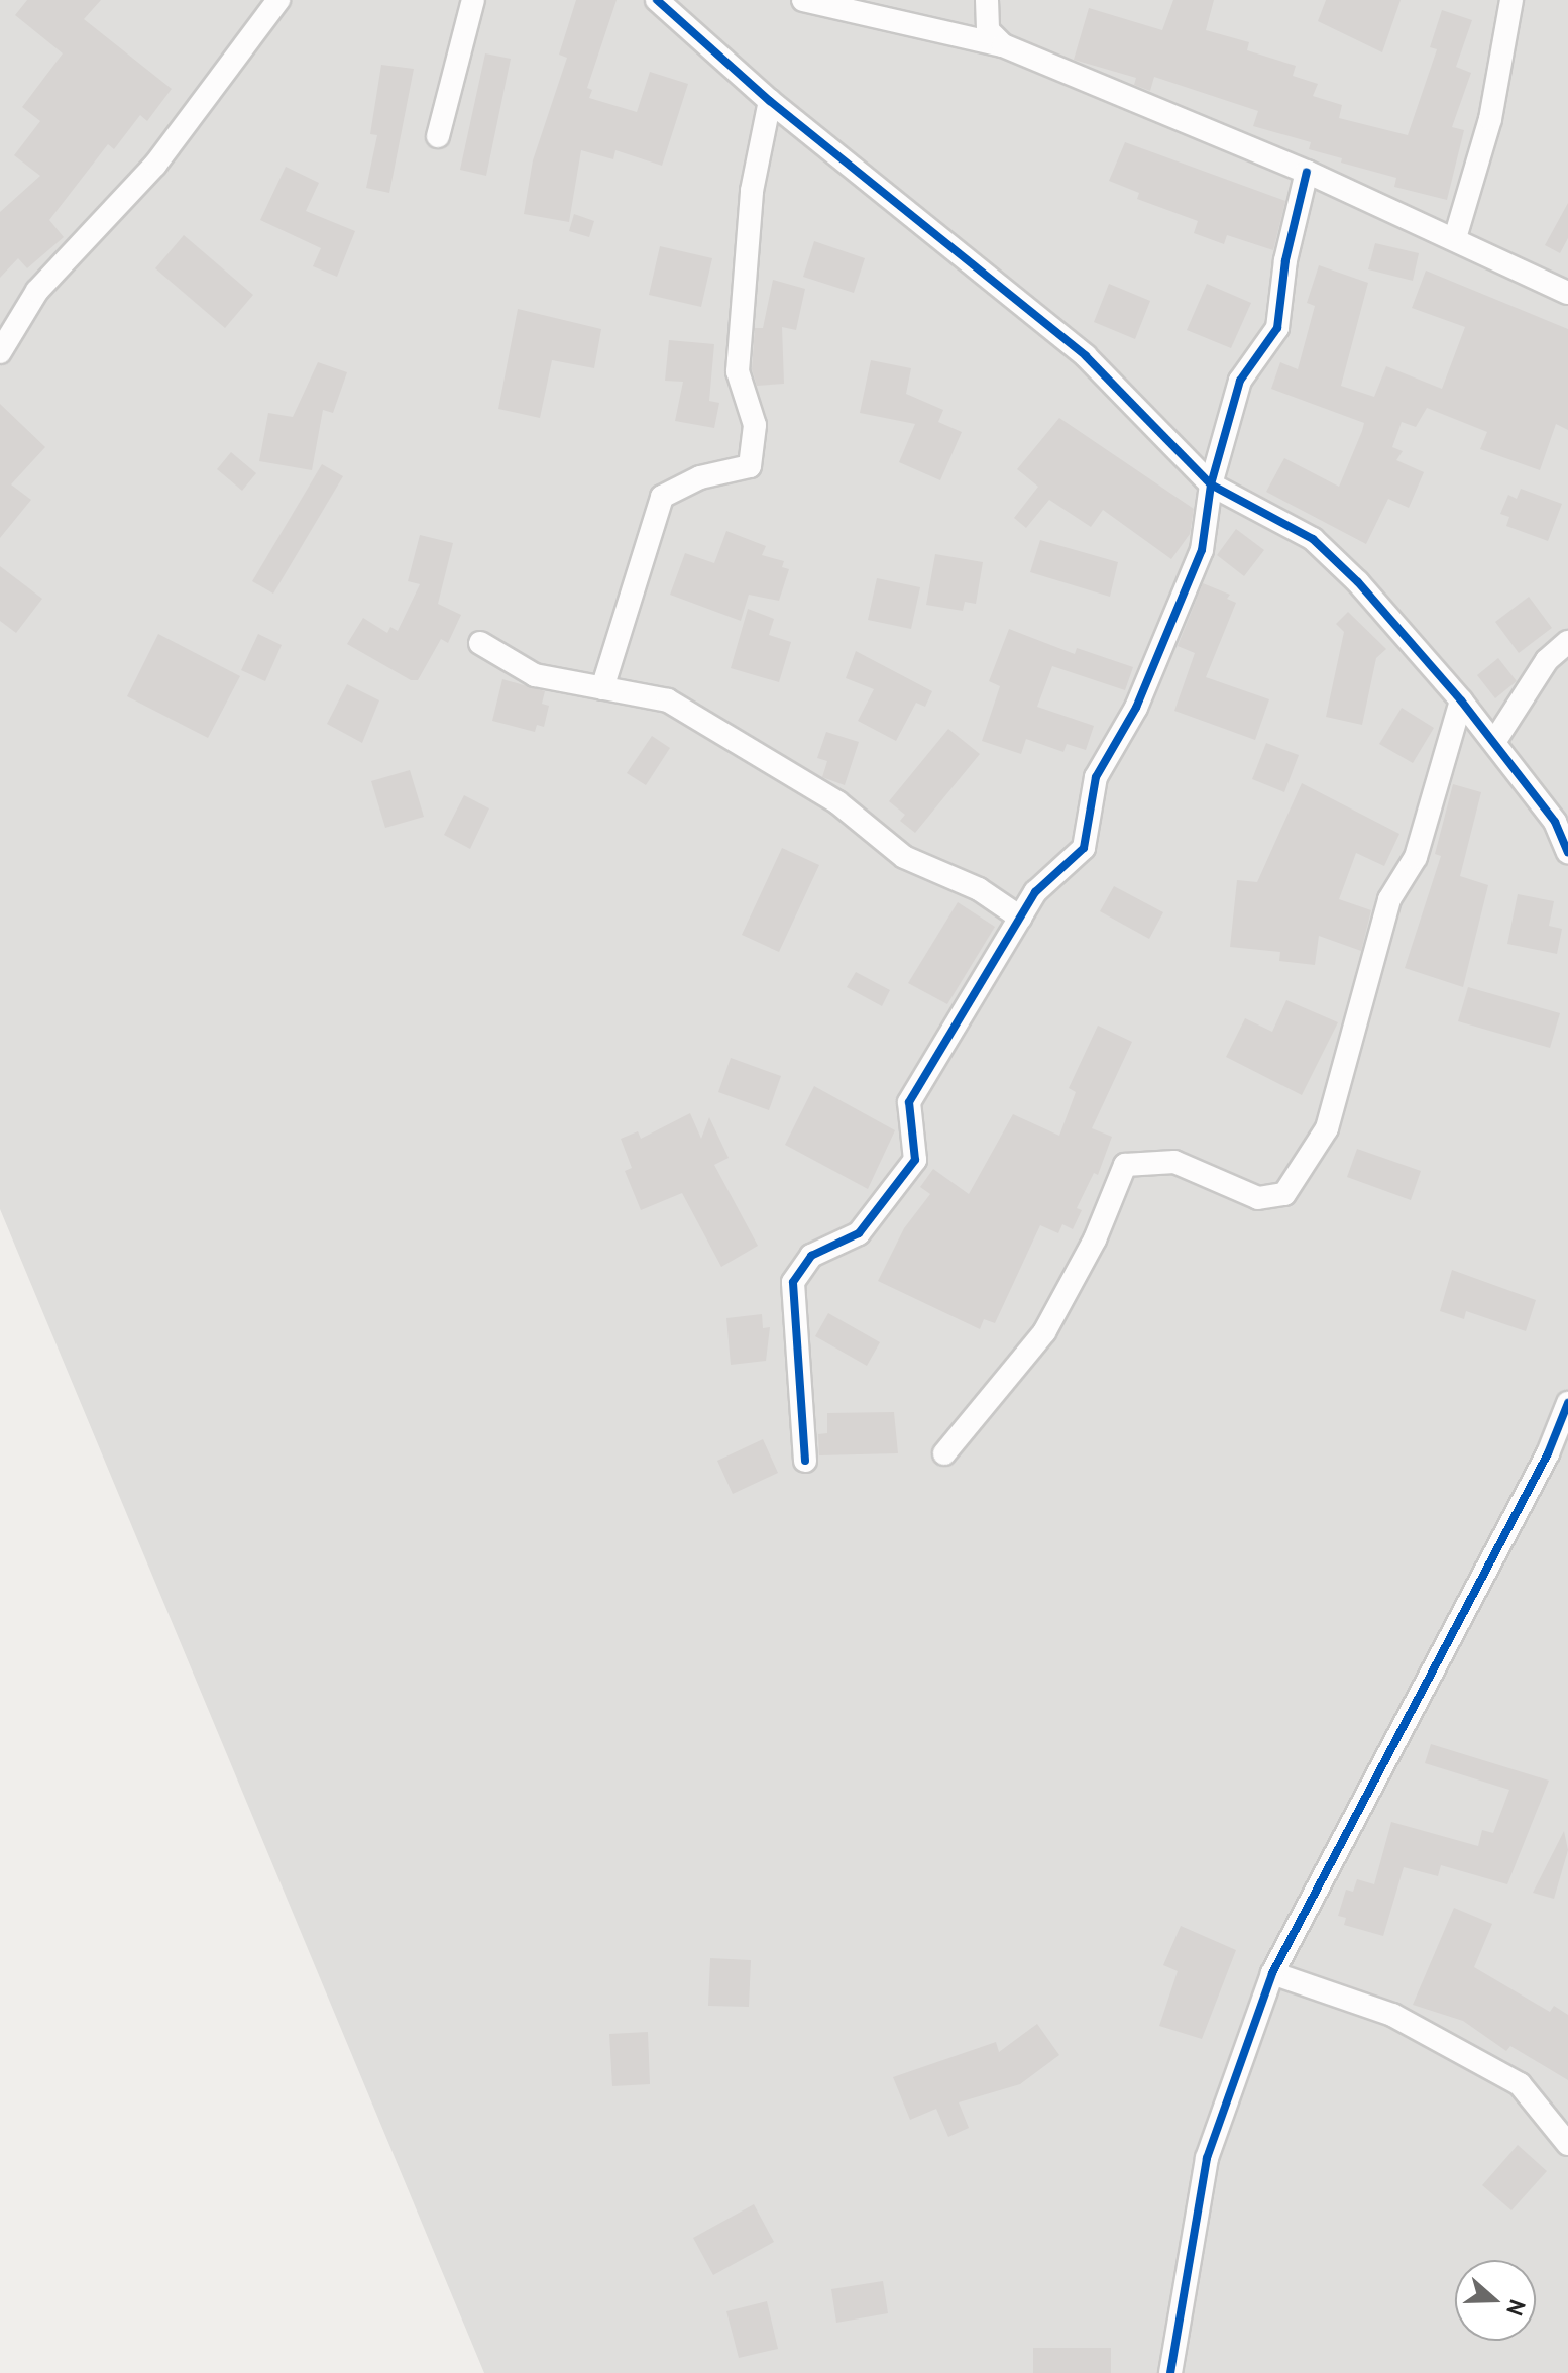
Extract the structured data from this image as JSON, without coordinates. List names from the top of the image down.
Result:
{
  "north": "right"
}
